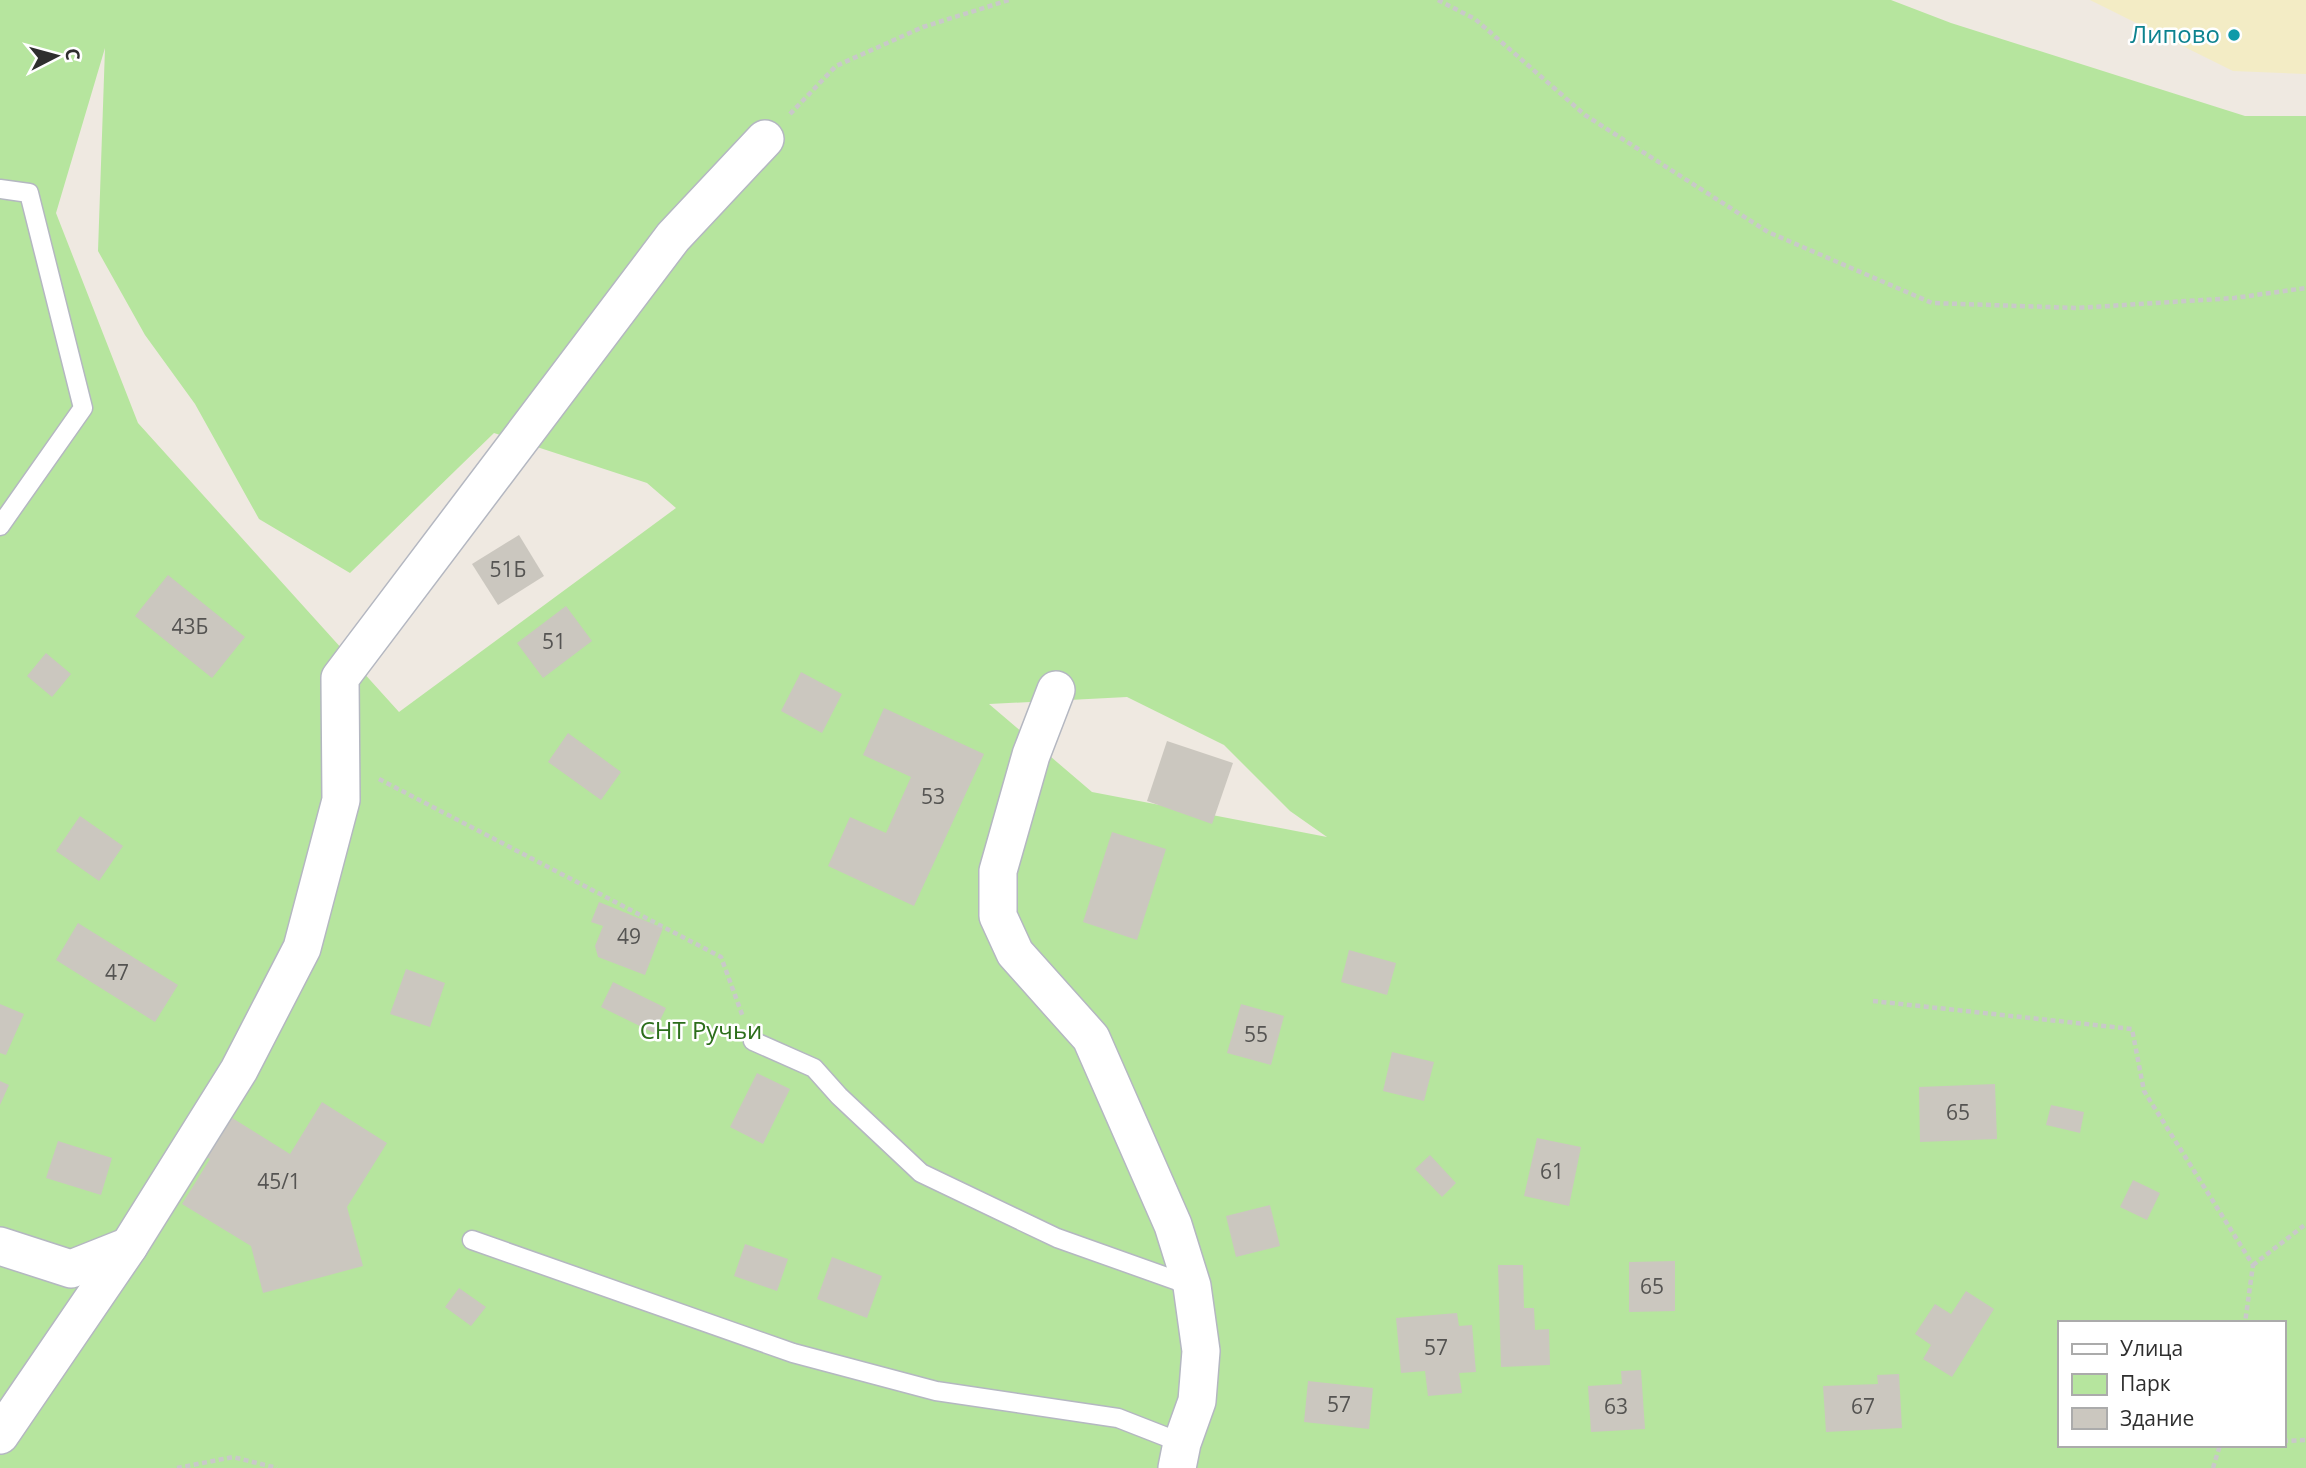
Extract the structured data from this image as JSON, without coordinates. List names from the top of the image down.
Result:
{
  "parks": ["СНТ Ручьи"],
  "places": ["Липово"],
  "house_numbers": [
    "51Б",
    "43Б",
    "51",
    "53",
    "49",
    "47",
    "55",
    "65",
    "61",
    "45/1",
    "65",
    "57",
    "57",
    "63",
    "67"
  ],
  "legend": ["Улица", "Парк", "Здание"],
  "north": "right"
}
